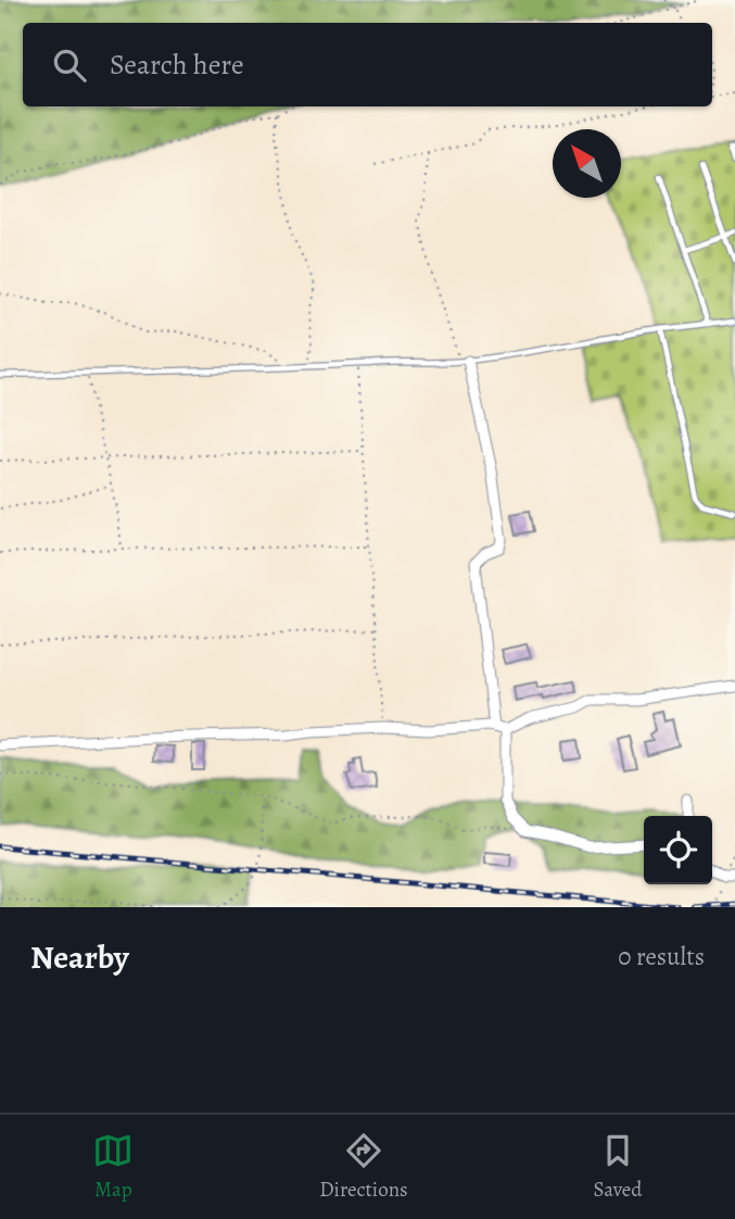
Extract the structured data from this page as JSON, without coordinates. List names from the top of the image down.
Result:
{
  "north": "top left",
  "page": {
    "search": "Search here",
    "heading": ["Nearby", "0 results"],
    "nav": ["Map", "Directions", "Saved"]
  }
}
